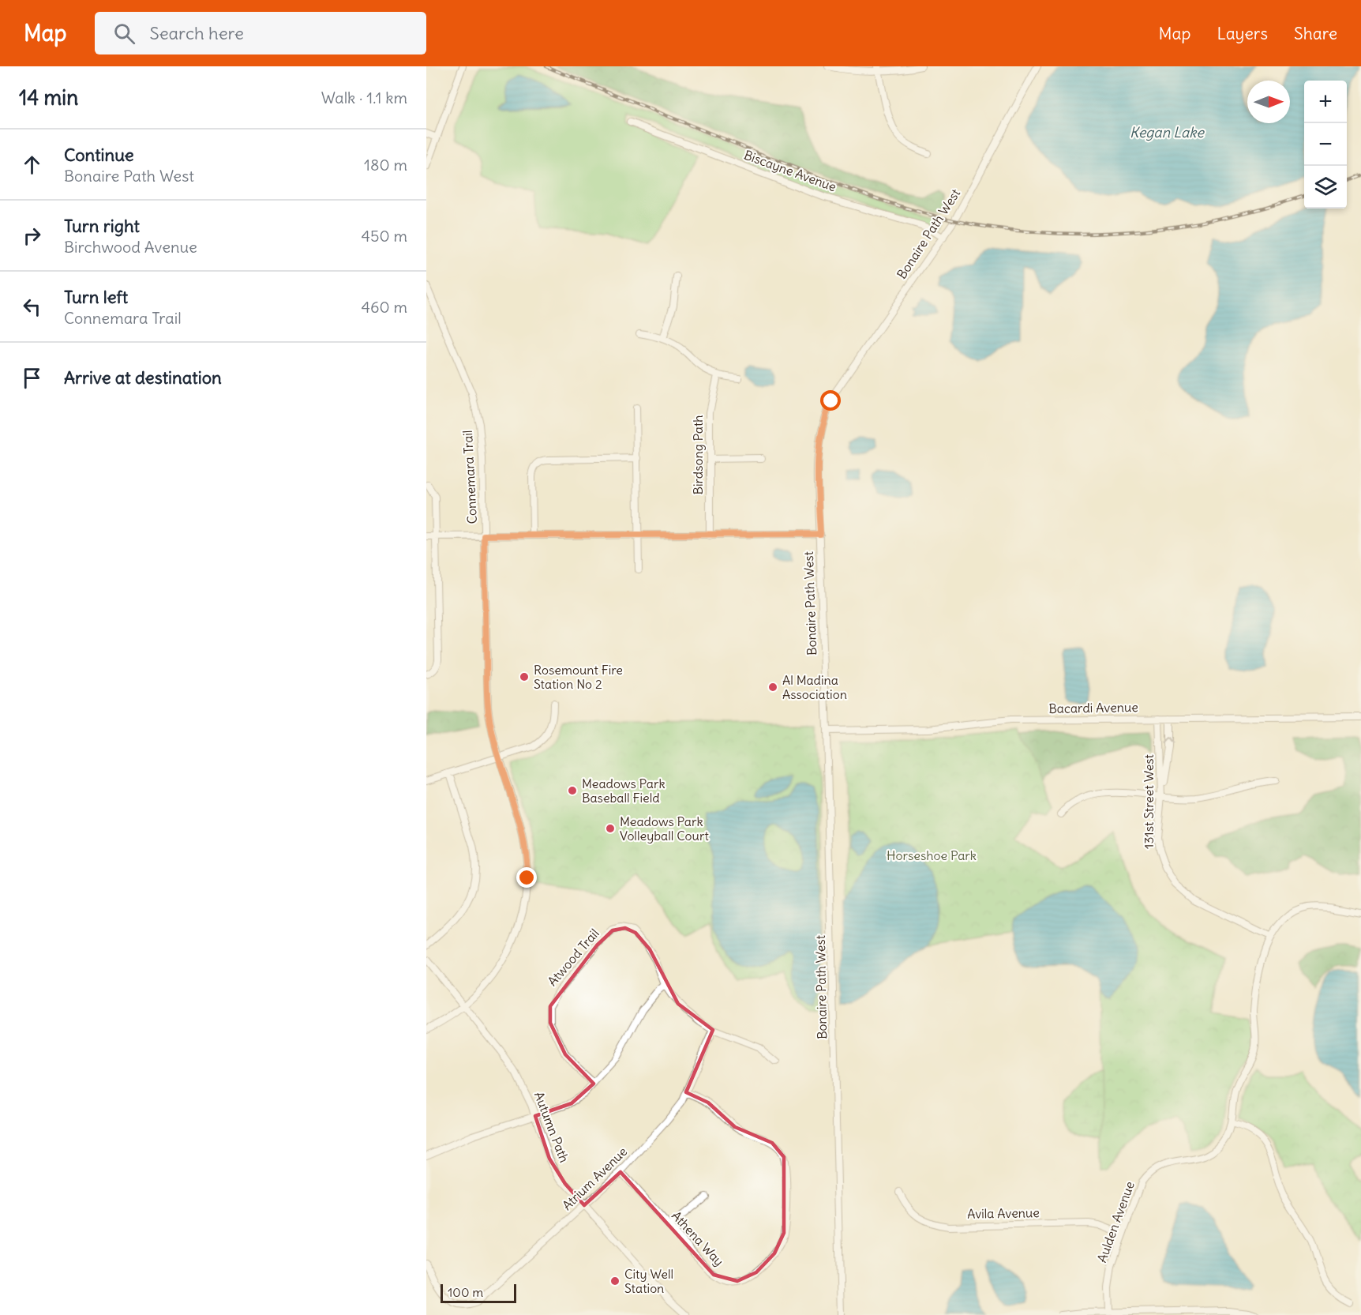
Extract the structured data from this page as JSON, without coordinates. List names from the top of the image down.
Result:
{
  "streets": {
    "street": [
      "Biscayne Avenue",
      "Bonaire Path West",
      "Birdsong Path",
      "Connemara Trail",
      "Bacardi Avenue",
      "131st Street West",
      "Atwood Trail",
      "Autumn Path",
      "Atrium Avenue",
      "Avila Avenue",
      "Aulden Avenue",
      "Athena Way"
    ]
  },
  "crossings": [
    ["Biscayne Avenue", "Bonaire Path West"],
    ["Bonaire Path West", "Bacardi Avenue"],
    ["Connemara Trail", "Autumn Path"],
    ["Bacardi Avenue", "131st Street West"],
    ["131st Street West", "Aulden Avenue"],
    ["Autumn Path", "Atrium Avenue"],
    ["Atrium Avenue", "Athena Way"],
    ["Avila Avenue", "Aulden Avenue"]
  ],
  "water": ["Kegan Lake"],
  "parks": ["Horseshoe Park"],
  "places": [
    "Rosemount Fire Station No 2",
    "Al Madina Association",
    "Meadows Park Baseball Field",
    "Meadows Park Volleyball Court",
    "City Well Station"
  ],
  "scale_bar": "100 m",
  "north": "right",
  "page": {
    "header": "Map",
    "search": "Search here",
    "nav": ["Map", "Layers", "Share"],
    "heading": ["14 min", "Walk · 1.1 km"],
    "map_buttons": ["+", "−"],
    "list": [
      ["Continue", "Bonaire Path West", "180 m"],
      ["Turn right", "Birchwood Avenue", "450 m"],
      ["Turn left", "Connemara Trail", "460 m"],
      "Arrive at destination"
    ],
    "scale": "100 m"
  }
}
